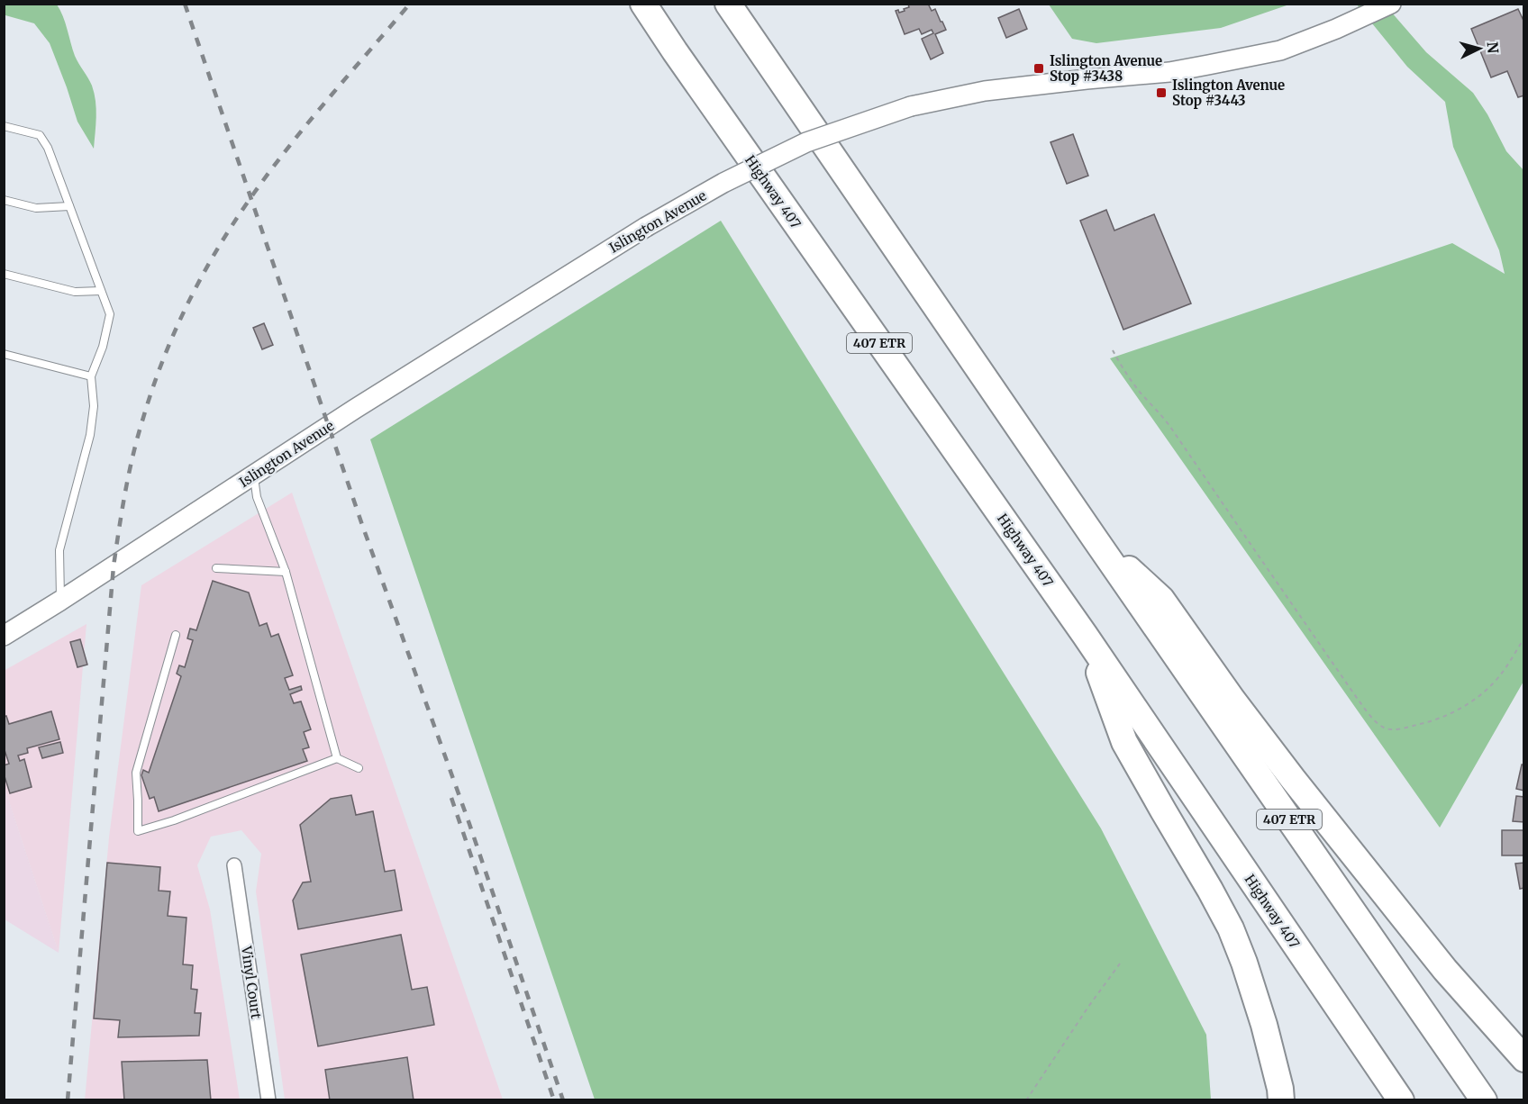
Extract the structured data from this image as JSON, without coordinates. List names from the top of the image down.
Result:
{
  "streets": {
    "highway": ["Highway 407", "407 ETR"],
    "main road": ["Islington Avenue"],
    "street": ["Vinyl Court"]
  },
  "places": {
    "transit": ["Islington Avenue Stop #3438", "Islington Avenue Stop #3443"]
  },
  "north": "right"
}
